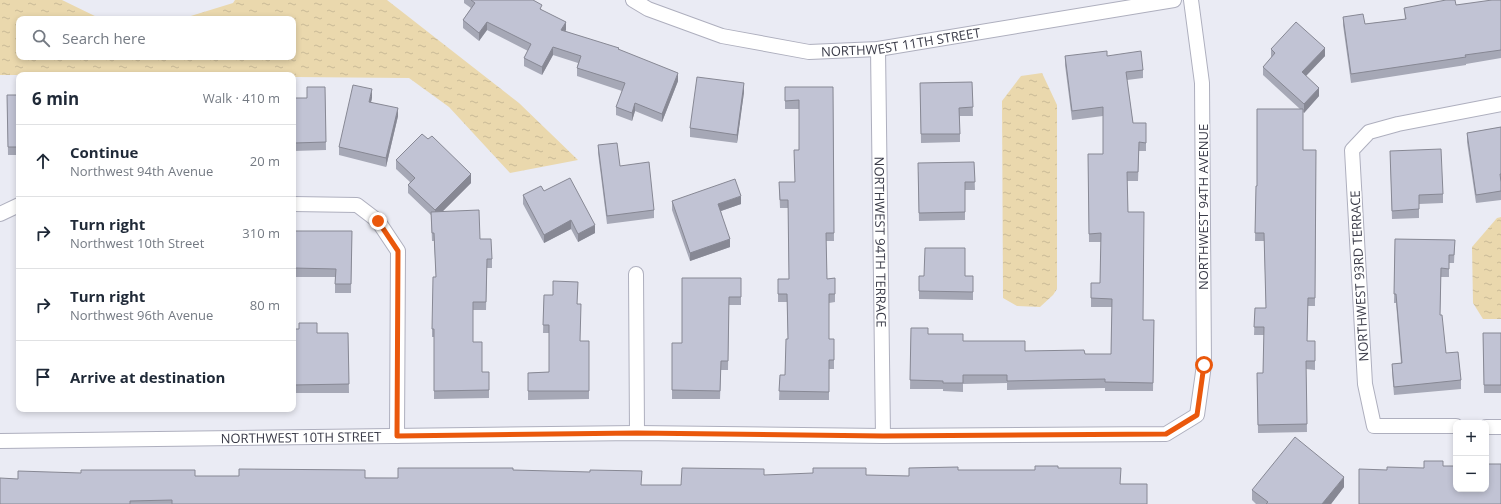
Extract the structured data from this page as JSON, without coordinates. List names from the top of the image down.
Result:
{
  "streets": {
    "street": [
      "NORTHWEST 11TH STREET",
      "NORTHWEST 94TH AVENUE",
      "NORTHWEST 94TH TERRACE",
      "NORTHWEST 93RD TERRACE",
      "NORTHWEST 10TH STREET"
    ]
  },
  "crossings": [
    ["NORTHWEST 11TH STREET", "NORTHWEST 94TH TERRACE"],
    ["NORTHWEST 94TH AVENUE", "NORTHWEST 10TH STREET"],
    ["NORTHWEST 94TH TERRACE", "NORTHWEST 10TH STREET"]
  ],
  "page": {
    "search": "Search here",
    "heading": ["6 min", "Walk · 410 m"],
    "list": [
      ["Continue", "Northwest 94th Avenue", "20 m"],
      ["Turn right", "Northwest 10th Street", "310 m"],
      ["Turn right", "Northwest 96th Avenue", "80 m"],
      "Arrive at destination"
    ],
    "map_buttons": ["+", "−"]
  }
}
